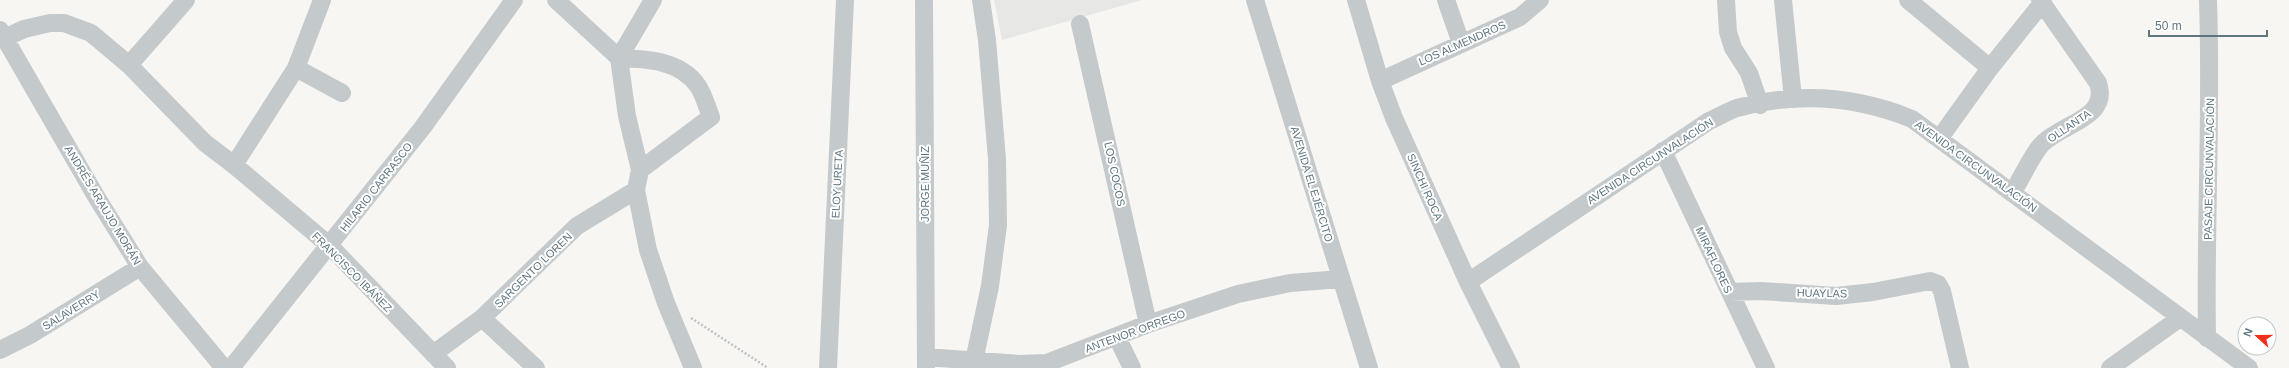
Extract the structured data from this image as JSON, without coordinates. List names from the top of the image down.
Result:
{
  "streets": {
    "street": [
      "LOS ALMENDROS",
      "OLLANTA",
      "AVENIDA CIRCUNVALACIÓN",
      "PASAJE CIRCUNVALACIÓN",
      "LOS COCOS",
      "ELOY URETA",
      "JORGE MUÑIZ",
      "AVENIDA EL EJÉRCITO",
      "HILARIO CARRASCO",
      "SINCHI ROCA",
      "ANDRÉS ARAUJO MORÁN",
      "MIRAFLORES",
      "SARGENTO LOREN",
      "FRANCISCO IBÁÑEZ",
      "HUAYLAS",
      "SALAVERRY",
      "ANTENOR ORREGO"
    ]
  },
  "crossings": [
    ["LOS ALMENDROS", "SINCHI ROCA"],
    ["OLLANTA", "AVENIDA CIRCUNVALACIÓN"],
    ["AVENIDA CIRCUNVALACIÓN", "PASAJE CIRCUNVALACIÓN"],
    ["AVENIDA CIRCUNVALACIÓN", "SINCHI ROCA"],
    ["AVENIDA CIRCUNVALACIÓN", "MIRAFLORES"],
    ["LOS COCOS", "ANTENOR ORREGO"],
    ["JORGE MUÑIZ", "ANTENOR ORREGO"],
    ["AVENIDA EL EJÉRCITO", "ANTENOR ORREGO"],
    ["HILARIO CARRASCO", "FRANCISCO IBÁÑEZ"],
    ["ANDRÉS ARAUJO MORÁN", "FRANCISCO IBÁÑEZ"],
    ["ANDRÉS ARAUJO MORÁN", "SALAVERRY"],
    ["MIRAFLORES", "HUAYLAS"],
    ["SARGENTO LOREN", "FRANCISCO IBÁÑEZ"]
  ],
  "scale_bar": "50 m",
  "north": "left"
}
